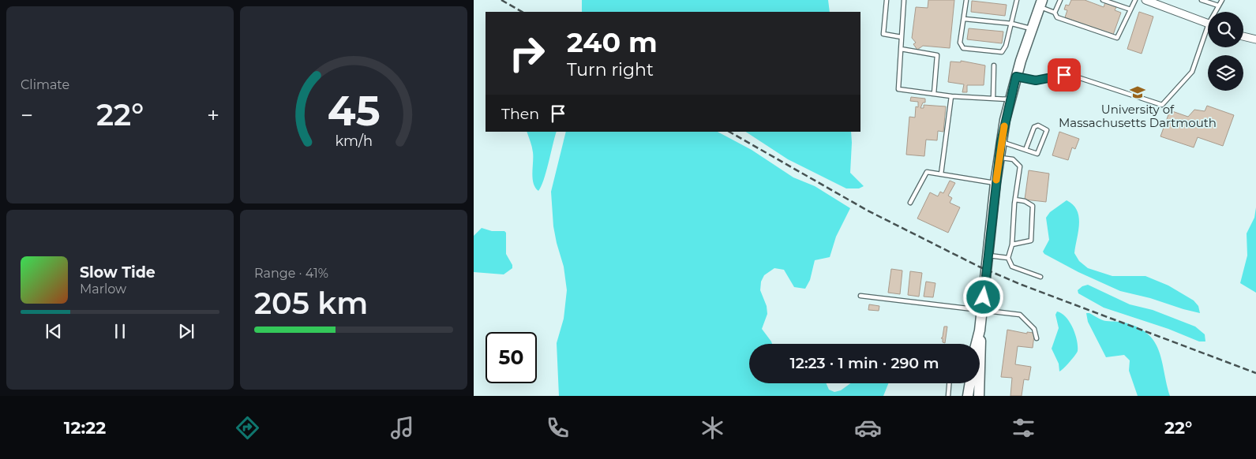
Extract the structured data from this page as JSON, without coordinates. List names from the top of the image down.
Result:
{
  "places": {
    "school or university": ["University of Massachusetts Dartmouth"]
  },
  "page": {
    "tile": [
      "Climate",
      ["Range · 41%", "205 km"]
    ],
    "turn": ["240 m", "Turn right"],
    "then": "Then",
    "heat": ["−", "22°", "+"],
    "song": ["Slow Tide", "Marlow"],
    "limit": "50",
    "trip": "12:23 · 1 min · 290 m",
    "tabs": ["12:22", "22°"],
    "gauge": ["45", "km/h"]
  }
}
